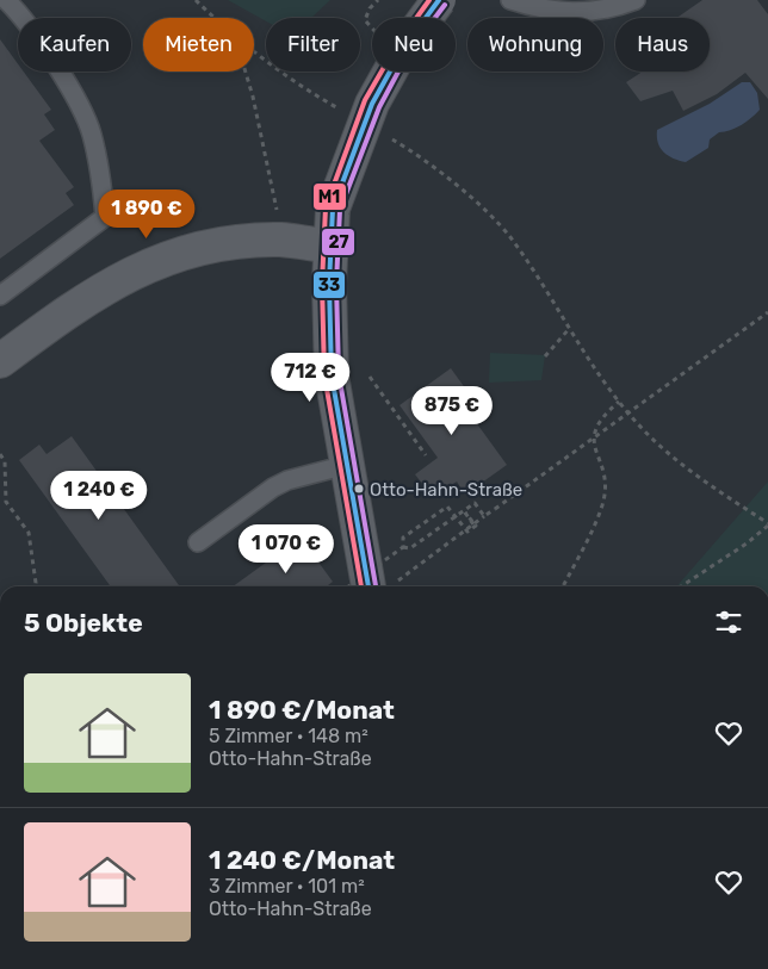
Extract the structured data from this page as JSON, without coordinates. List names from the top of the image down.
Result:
{
  "places": ["Otto-Hahn-Straße"],
  "lines": ["transit line 33", "transit line M1", "transit line 27"],
  "page": {
    "chip": [
      "Kaufen",
      "Mieten",
      "Filter",
      "Neu",
      "Wohnung",
      "Haus"
    ],
    "price": [
      "1 890 €",
      "712 €",
      "875 €",
      "1 240 €",
      "1 070 €"
    ],
    "heading": "5 Objekte",
    "list": [
      {
        "name": "1 890 €/Monat",
        "note": "5 Zimmer · 148 m² · Otto-Hahn-Straße"
      },
      {
        "name": "1 240 €/Monat",
        "note": "3 Zimmer · 101 m² · Otto-Hahn-Straße"
      }
    ]
  }
}
